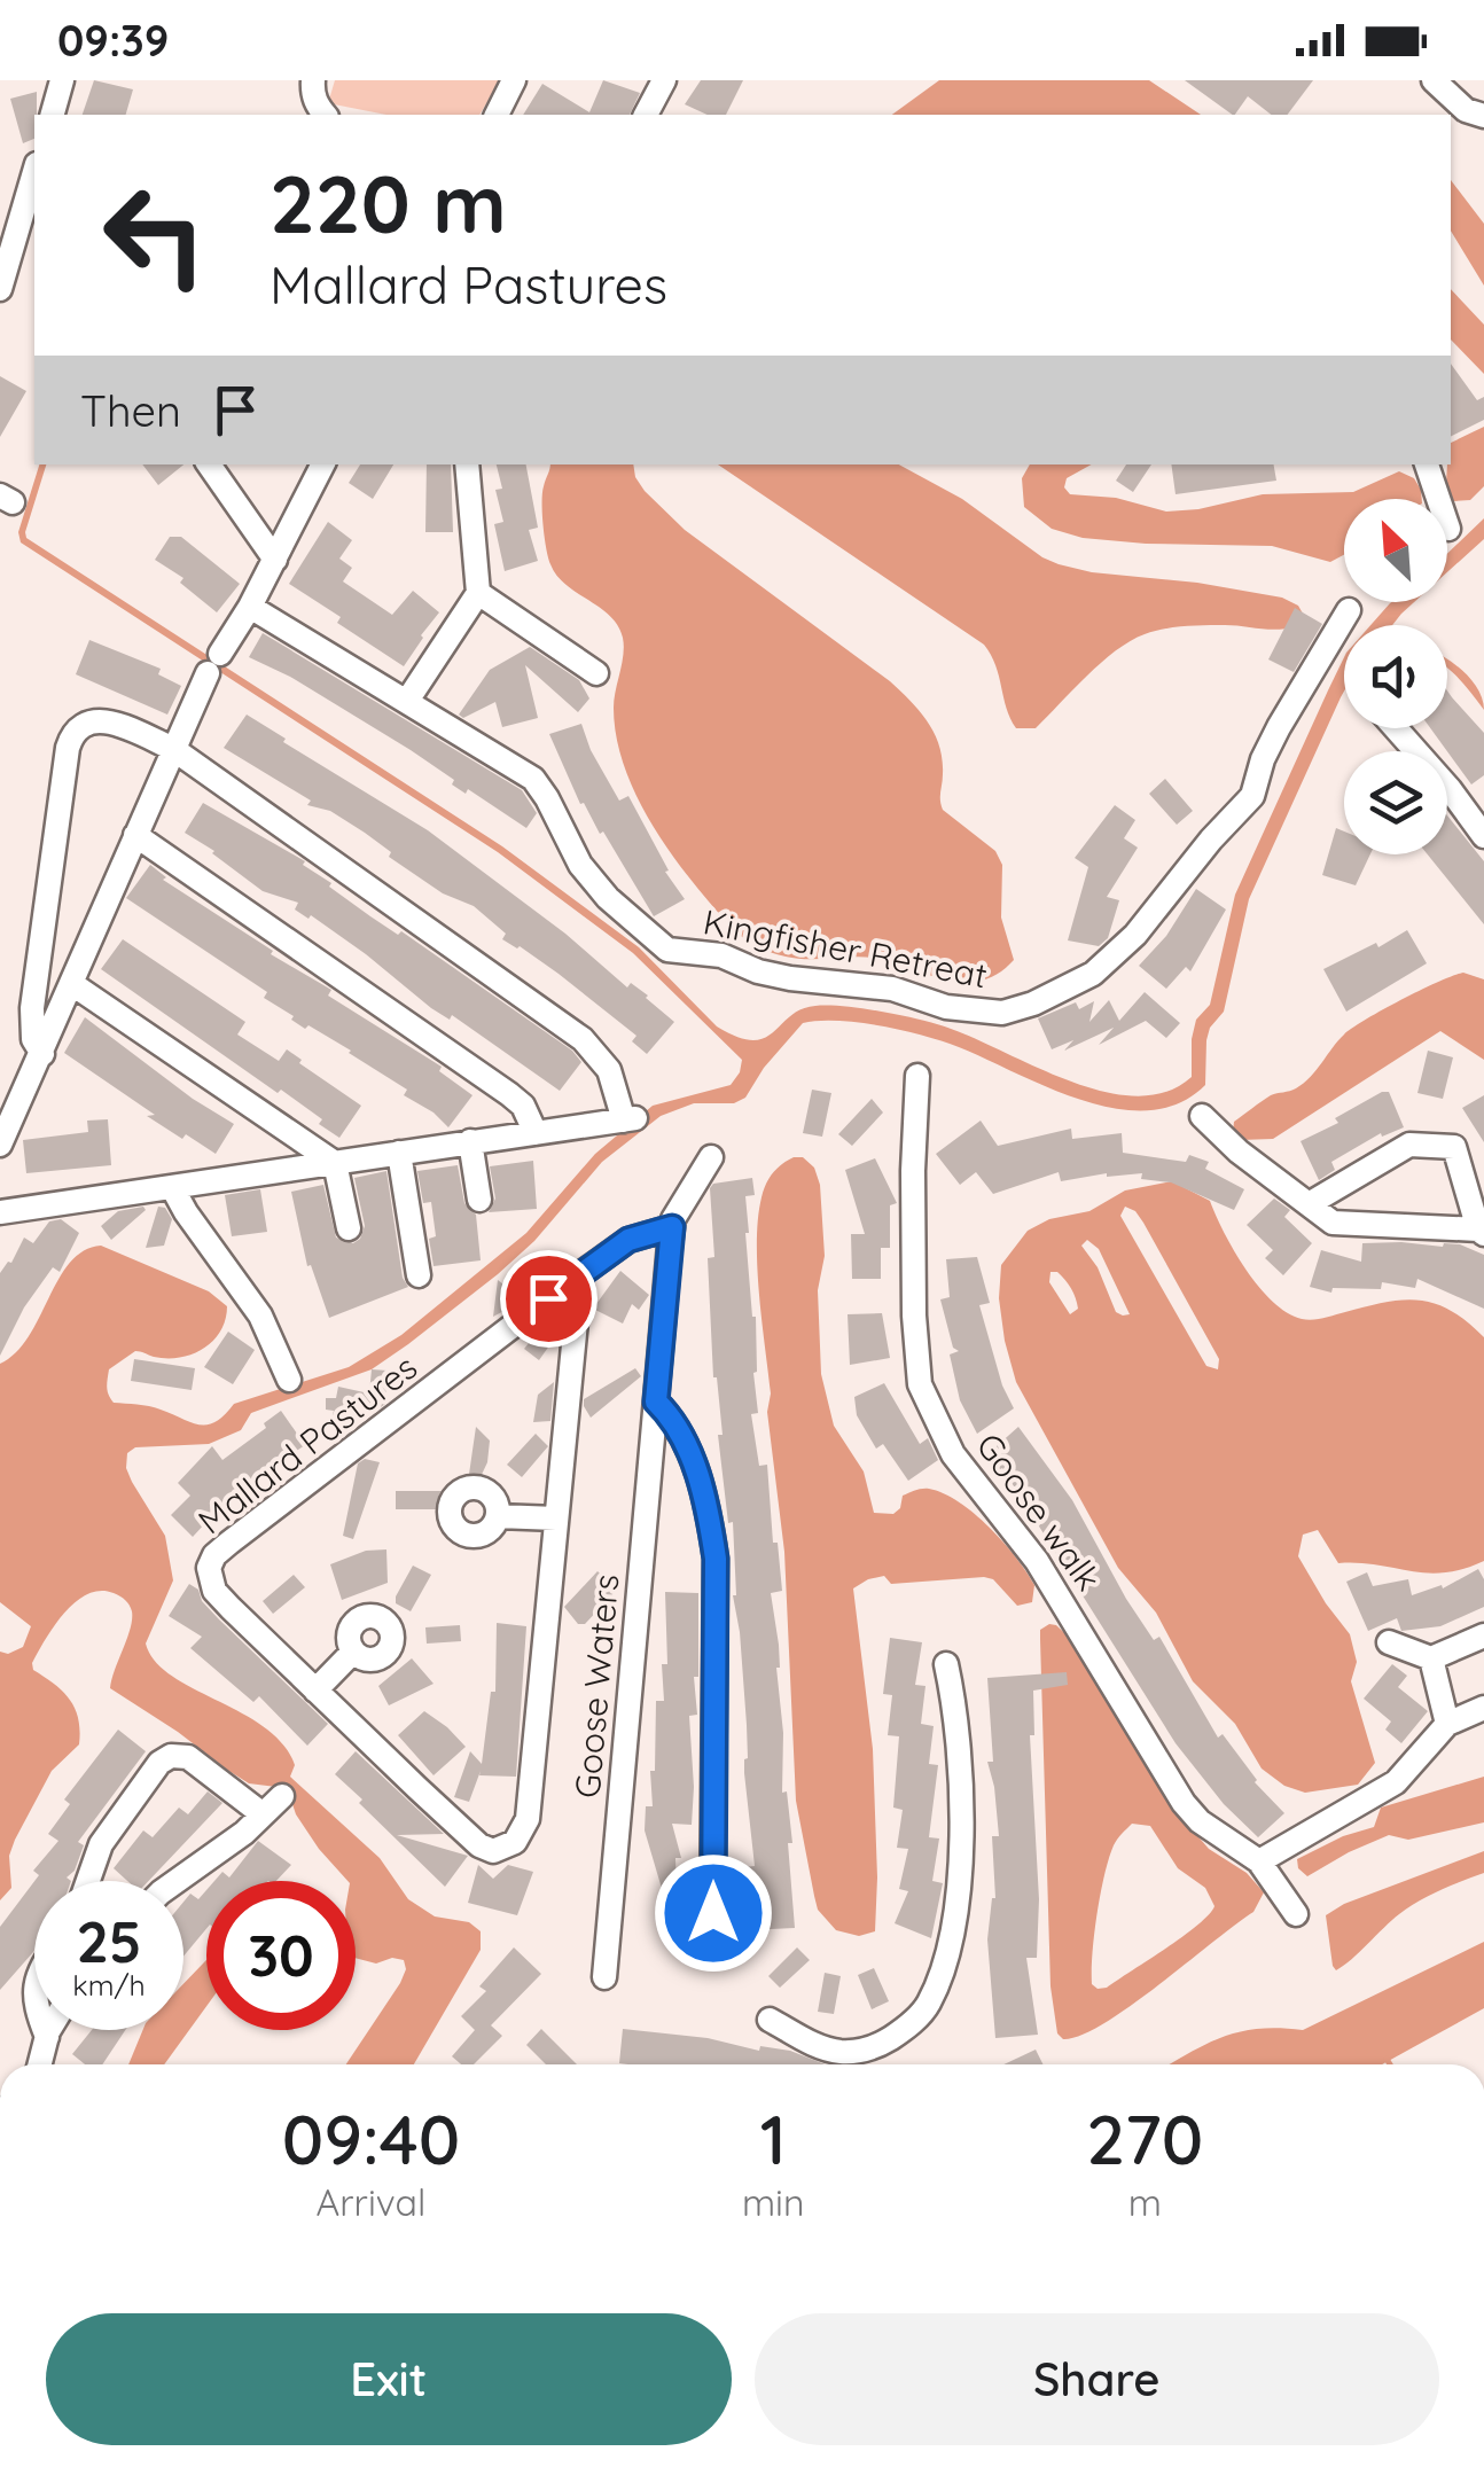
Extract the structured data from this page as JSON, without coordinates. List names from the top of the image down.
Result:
{
  "streets": {
    "street": [
      "Kingfisher Retreat",
      "Mallard Pastures",
      "Goose walk",
      "Goose Waters"
    ]
  },
  "crossings": [
    ["Mallard Pastures", "Goose Waters"]
  ],
  "north": "top left",
  "page": {
    "status": "09:39",
    "turn": ["220 m", "Mallard Pastures"],
    "then": "Then",
    "speed": "25 km/h",
    "limit": "30",
    "eta": [
      "09:40",
      "Arrival",
      "1",
      "min",
      "270",
      "m"
    ],
    "buttons": ["Exit", "Share"]
  }
}
